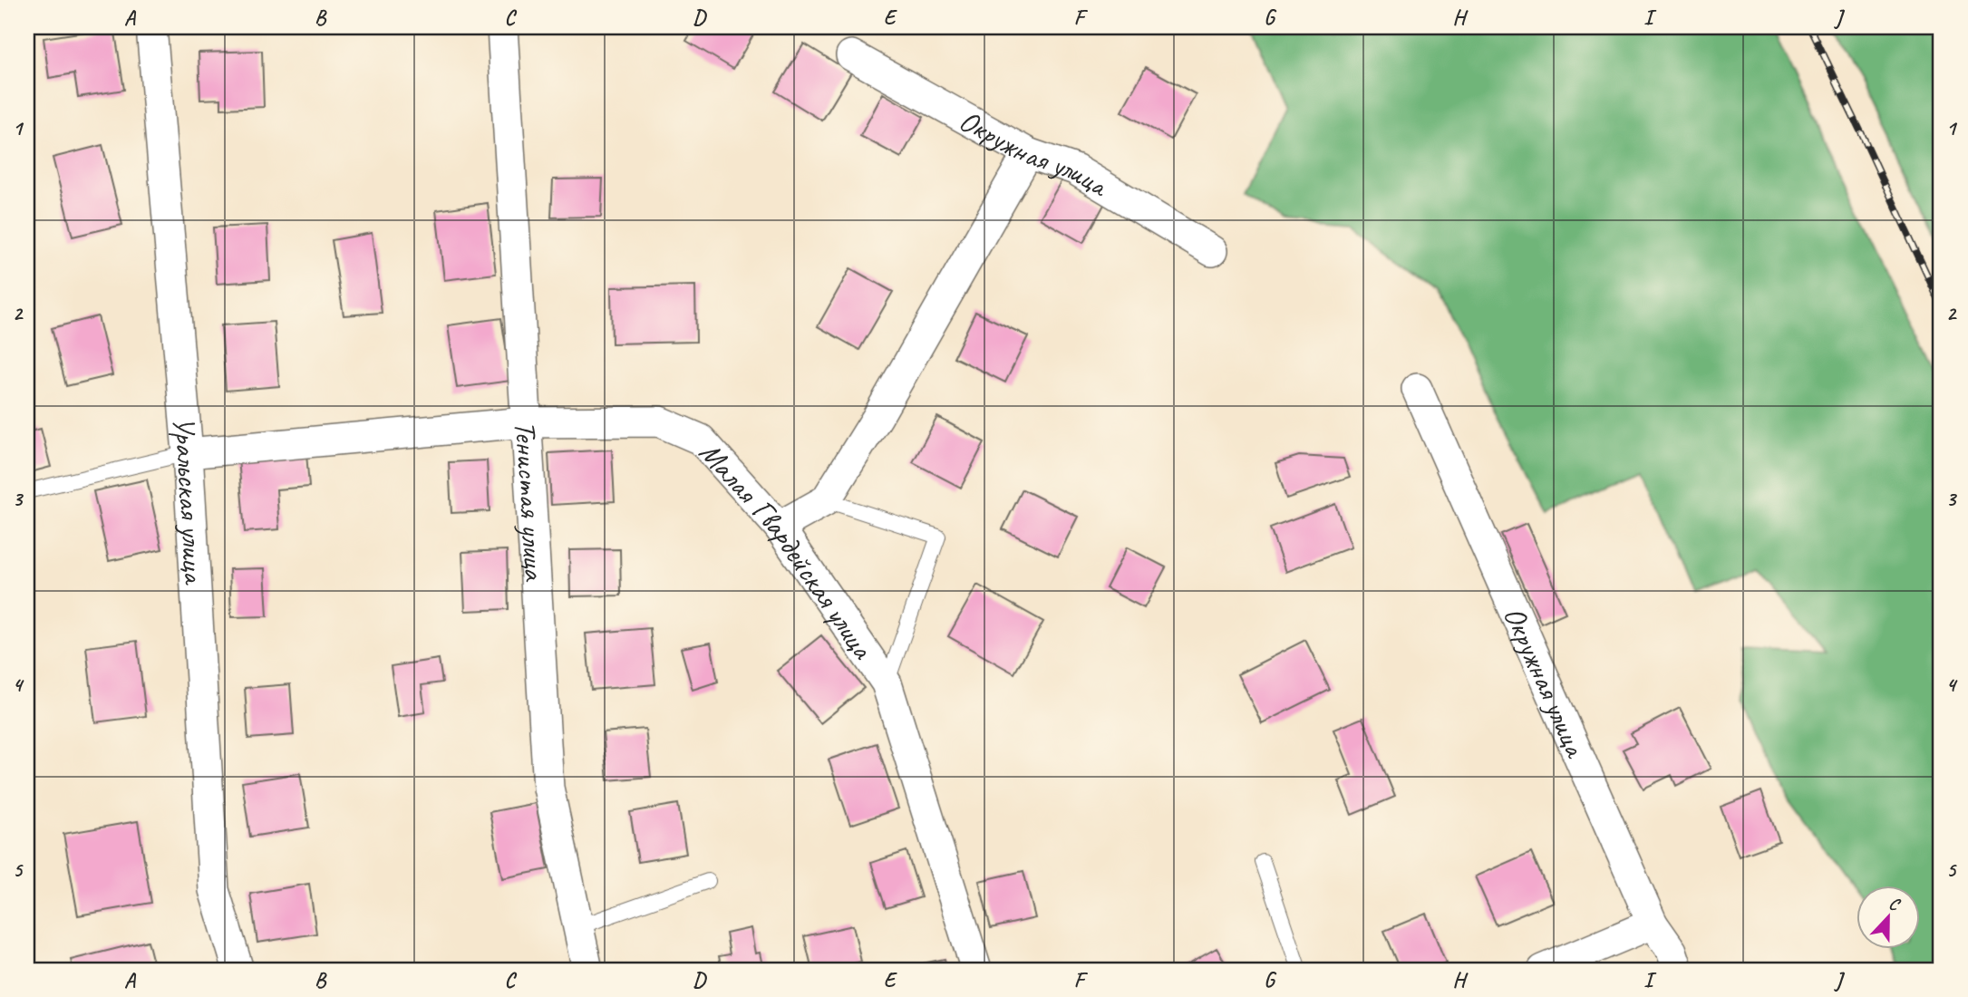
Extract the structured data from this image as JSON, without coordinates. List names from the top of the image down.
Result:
{
  "streets": {
    "street": [
      "Окружная улица",
      "Уральская улица",
      "Тенистая улица",
      "Малая Гвардейская улица"
    ]
  },
  "crossings": [
    ["Уральская улица", "Малая Гвардейская улица"],
    ["Тенистая улица", "Малая Гвардейская улица"]
  ],
  "north": "top",
  "grid": {
    "columns": [
      "A",
      "B",
      "C",
      "D",
      "E",
      "F",
      "G",
      "H",
      "I",
      "J"
    ],
    "rows": [
      "1",
      "2",
      "3",
      "4",
      "5"
    ]
  }
}
